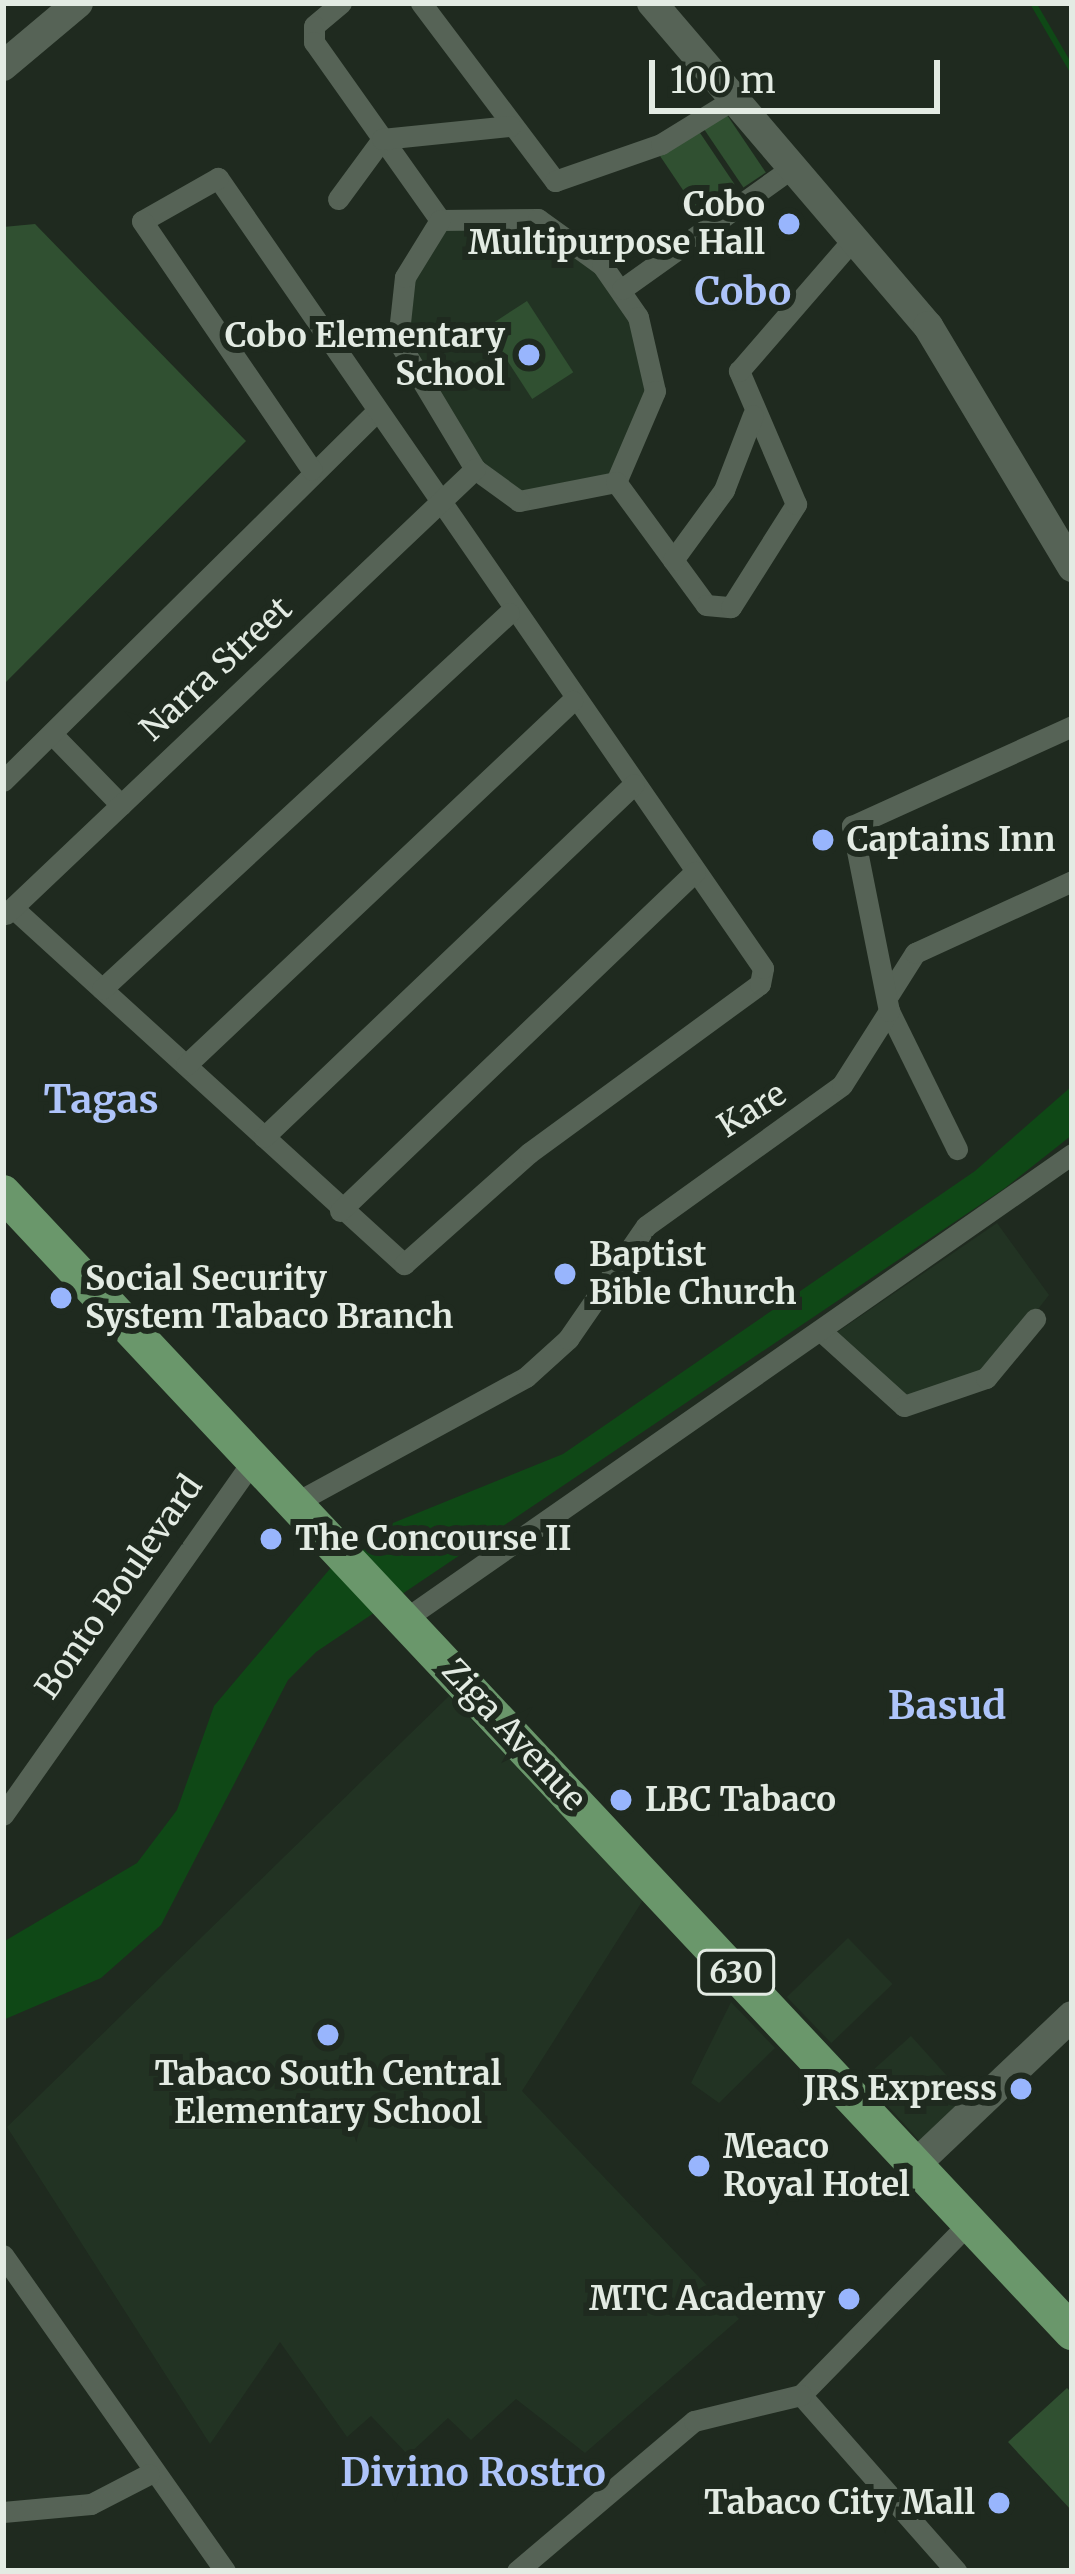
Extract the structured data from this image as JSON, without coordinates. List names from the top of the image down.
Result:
{
  "streets": {
    "main road": ["Ziga Avenue", "630"],
    "street": ["Narra Street", "Kare", "Bonto Boulevard"]
  },
  "crossings": [
    ["Kare", "630"],
    ["Bonto Boulevard", "630"],
    ["Ziga Avenue", "630"]
  ],
  "districts": [
    "Cobo",
    "Tagas",
    "Basud",
    "Divino Rostro"
  ],
  "places": [
    "Cobo Multipurpose Hall",
    "Cobo Elementary School",
    "Captains Inn",
    "Baptist Bible Church",
    "Social Security System Tabaco Branch",
    "The Concourse II",
    "LBC Tabaco",
    "Tabaco South Central Elementary School",
    "JRS Express",
    "Meaco Royal Hotel",
    "MTC Academy",
    "Tabaco City Mall"
  ],
  "scale_bar": "100 m"
}
